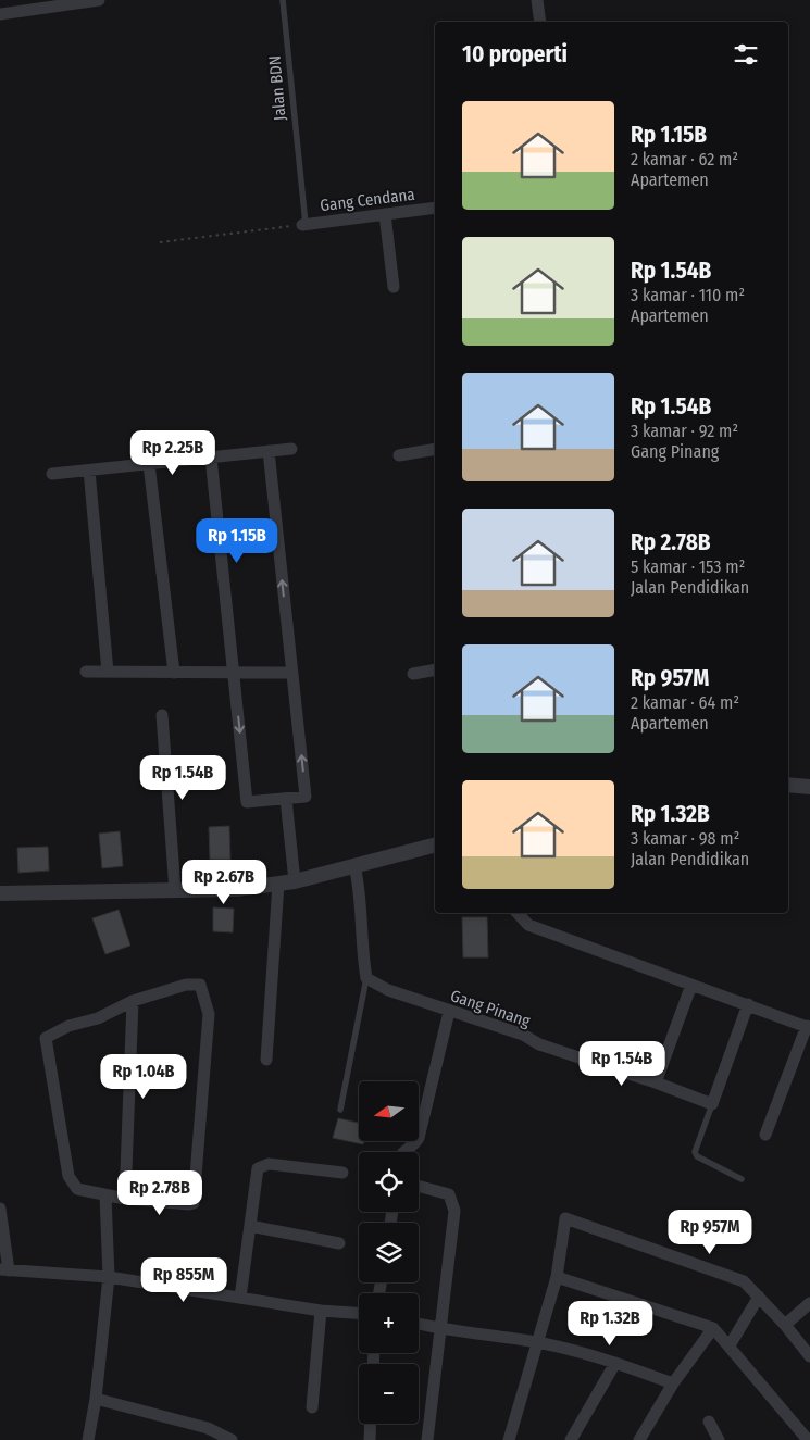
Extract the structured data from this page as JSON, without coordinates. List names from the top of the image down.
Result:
{
  "streets": {
    "street": ["Gang Cendana", "Gang Pinang"],
    "lane": ["Jalan BDN"]
  },
  "crossings": [
    ["Jalan BDN", "Gang Cendana"]
  ],
  "north": "left",
  "page": {
    "heading": "10 properti",
    "list": [
      {
        "name": "Rp 1.15B",
        "note": "2 kamar · 62 m² · Apartemen"
      },
      {
        "name": "Rp 1.54B",
        "note": "3 kamar · 110 m² · Apartemen"
      },
      {
        "name": "Rp 1.54B",
        "note": "3 kamar · 92 m² · Gang Pinang"
      },
      {
        "name": "Rp 2.78B",
        "note": "5 kamar · 153 m² · Jalan Pendidikan"
      },
      {
        "name": "Rp 957M",
        "note": "2 kamar · 64 m² · Apartemen"
      },
      {
        "name": "Rp 1.32B",
        "note": "3 kamar · 98 m² · Jalan Pendidikan"
      }
    ],
    "price": [
      "Rp 2.25B",
      "Rp 1.15B",
      "Rp 1.54B",
      "Rp 2.67B",
      "Rp 1.54B",
      "Rp 1.04B",
      "Rp 2.78B",
      "Rp 957M",
      "Rp 855M",
      "Rp 1.32B"
    ],
    "map_buttons": ["+", "−"]
  }
}
